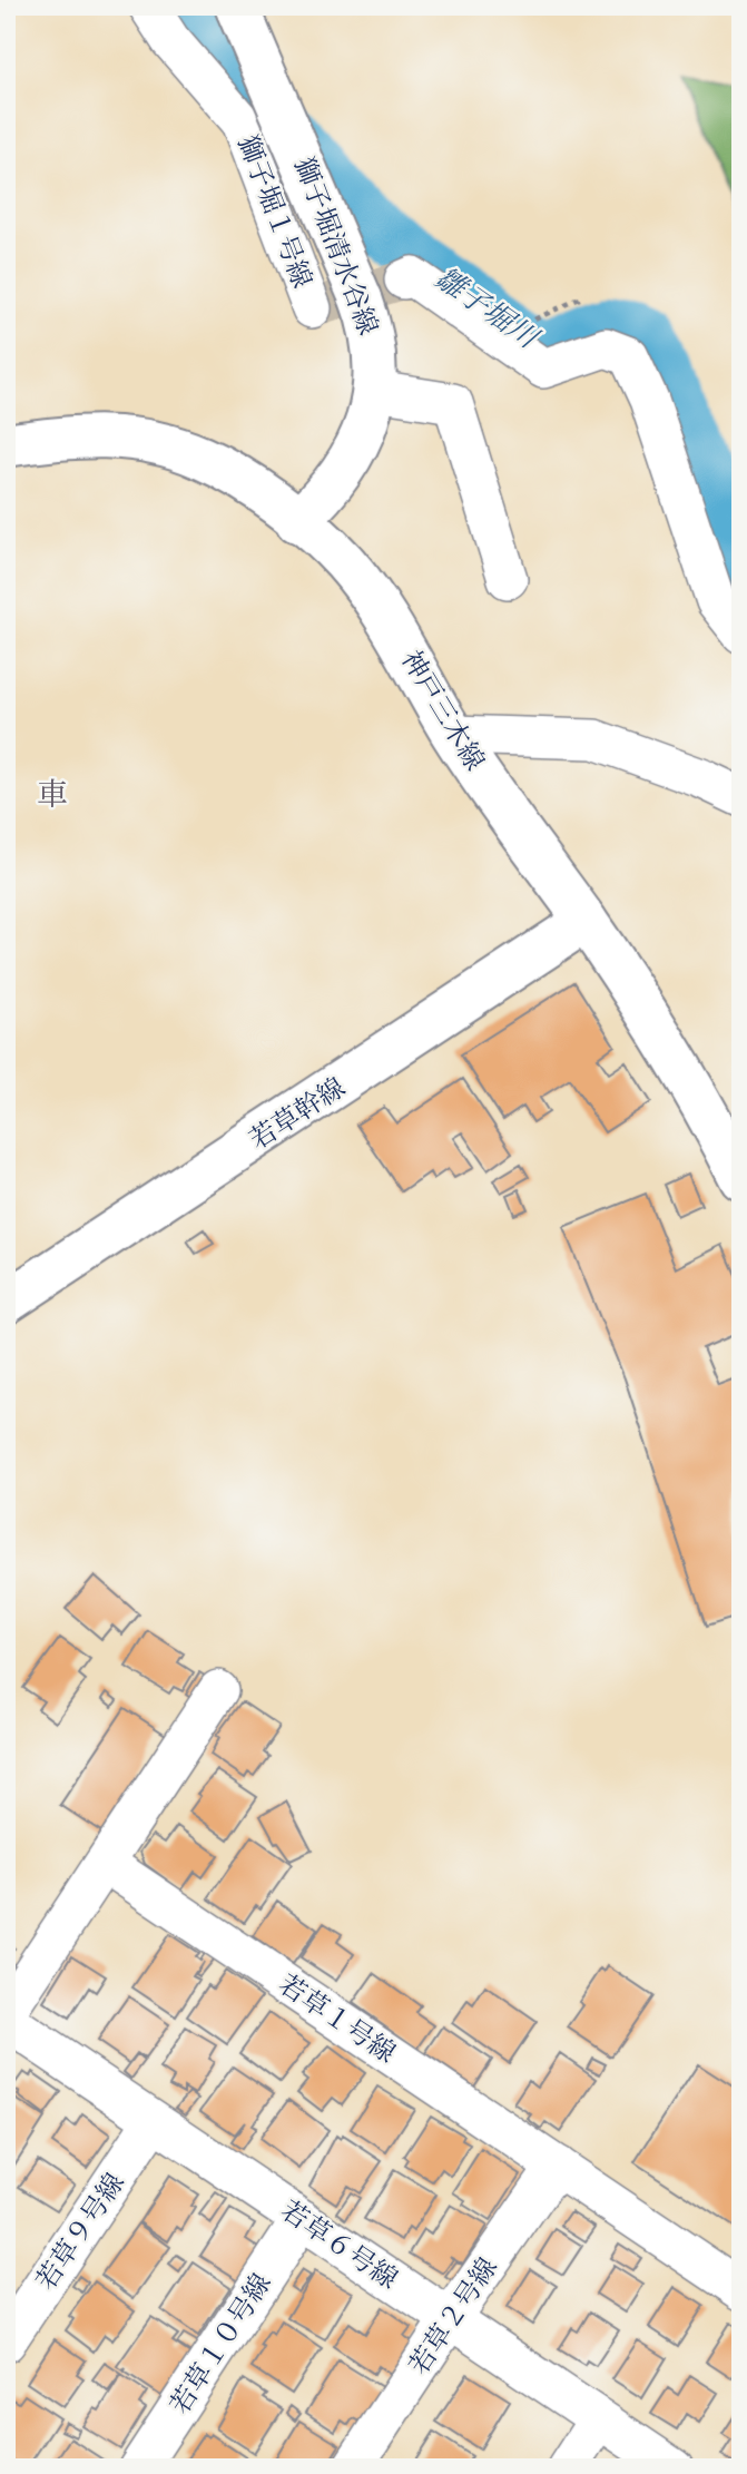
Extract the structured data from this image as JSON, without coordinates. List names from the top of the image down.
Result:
{
  "streets": {
    "street": [
      "獅子堀１号線",
      "獅子堀清水谷線",
      "神戸三木線",
      "若草幹線",
      "若草１号線",
      "若草９号線",
      "若草６号線",
      "若草２号線",
      "若草１０号線"
    ]
  },
  "crossings": [
    ["獅子堀清水谷線", "神戸三木線"],
    ["神戸三木線", "若草幹線"],
    ["若草１号線", "若草２号線"],
    ["若草９号線", "若草６号線"],
    ["若草６号線", "若草２号線"],
    ["若草６号線", "若草１０号線"]
  ],
  "districts": ["車"],
  "water": ["雛子堀川"]
}
